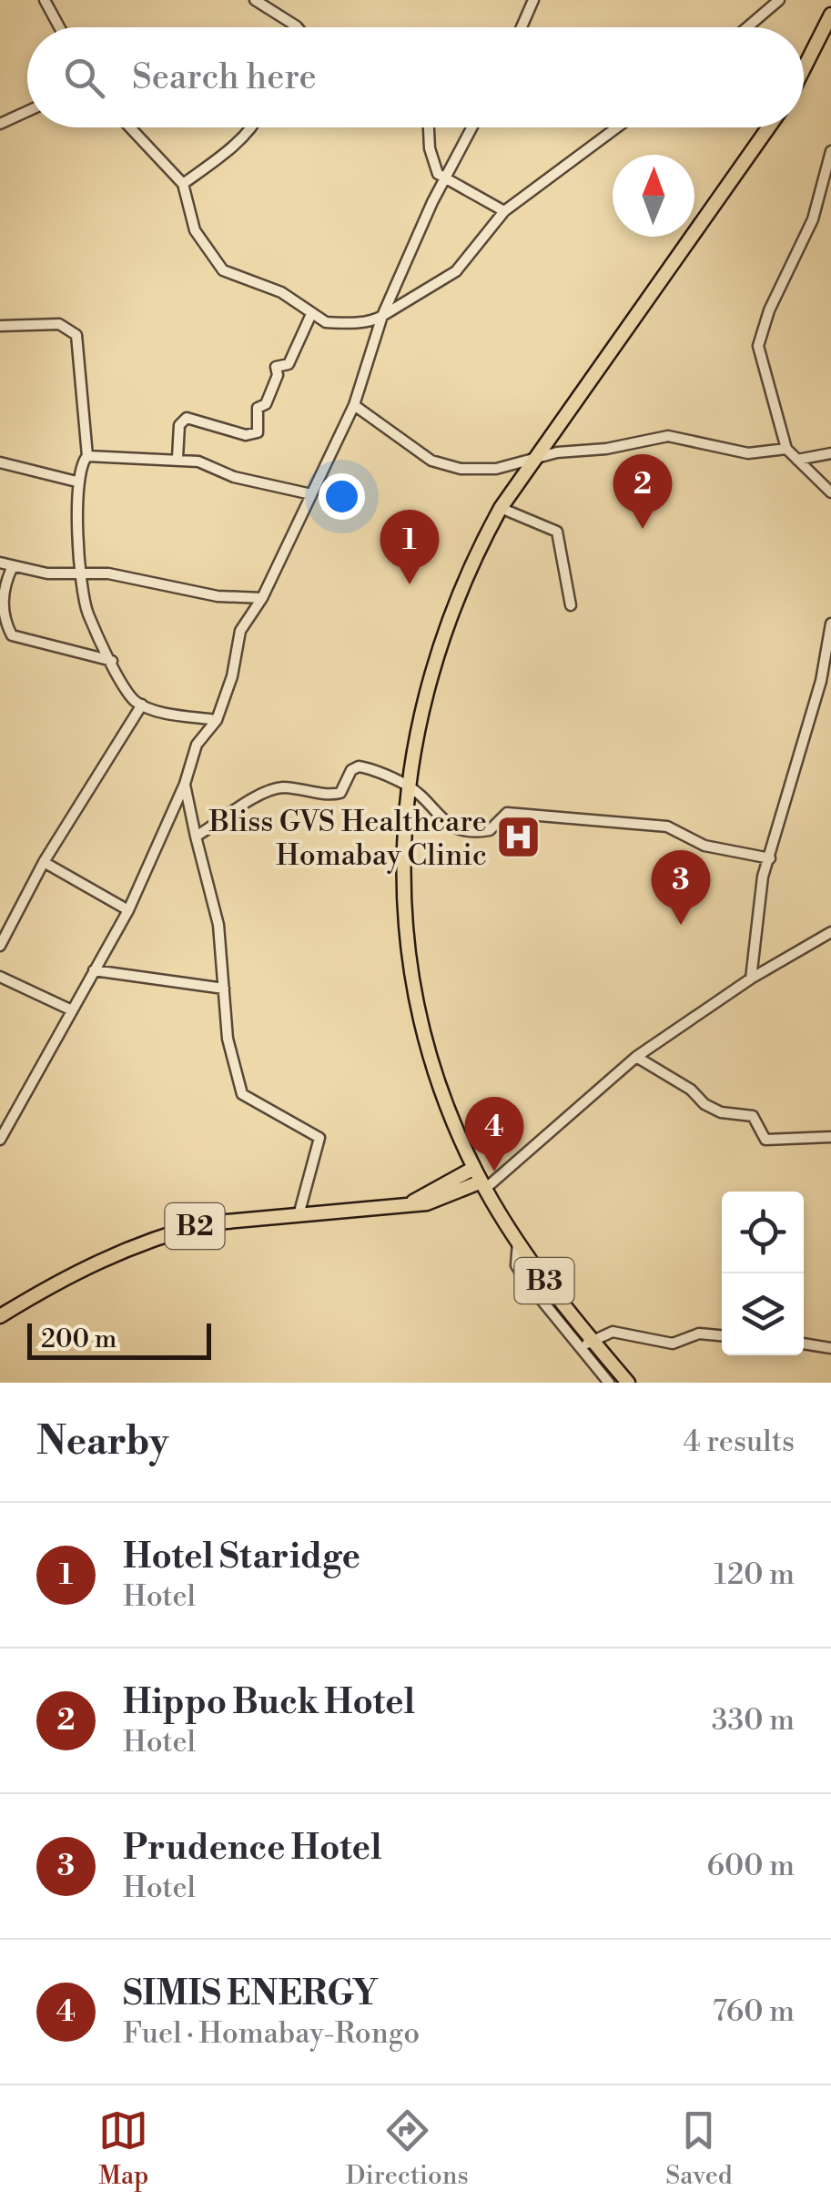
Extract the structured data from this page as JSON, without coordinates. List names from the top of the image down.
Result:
{
  "streets": {
    "highway": ["B2", "B3"]
  },
  "crossings": [
    ["B2", "B3"]
  ],
  "places": {
    "hospital": ["Bliss GVS Healthcare Homabay Clinic"]
  },
  "scale_bar": "200 m",
  "north": "top",
  "page": {
    "search": "Search here",
    "pins": [
      "2",
      "1",
      "3",
      "4"
    ],
    "scale": "200 m",
    "heading": ["Nearby", "4 results"],
    "list": [
      {
        "mark": "1",
        "name": "Hotel Staridge",
        "note": "Hotel",
        "value": "120 m"
      },
      {
        "mark": "2",
        "name": "Hippo Buck Hotel",
        "note": "Hotel",
        "value": "330 m"
      },
      {
        "mark": "3",
        "name": "Prudence Hotel",
        "note": "Hotel",
        "value": "600 m"
      },
      {
        "mark": "4",
        "name": "SIMIS ENERGY",
        "note": "Fuel · Homabay-Rongo",
        "value": "760 m"
      }
    ],
    "nav": ["Map", "Directions", "Saved"]
  }
}
